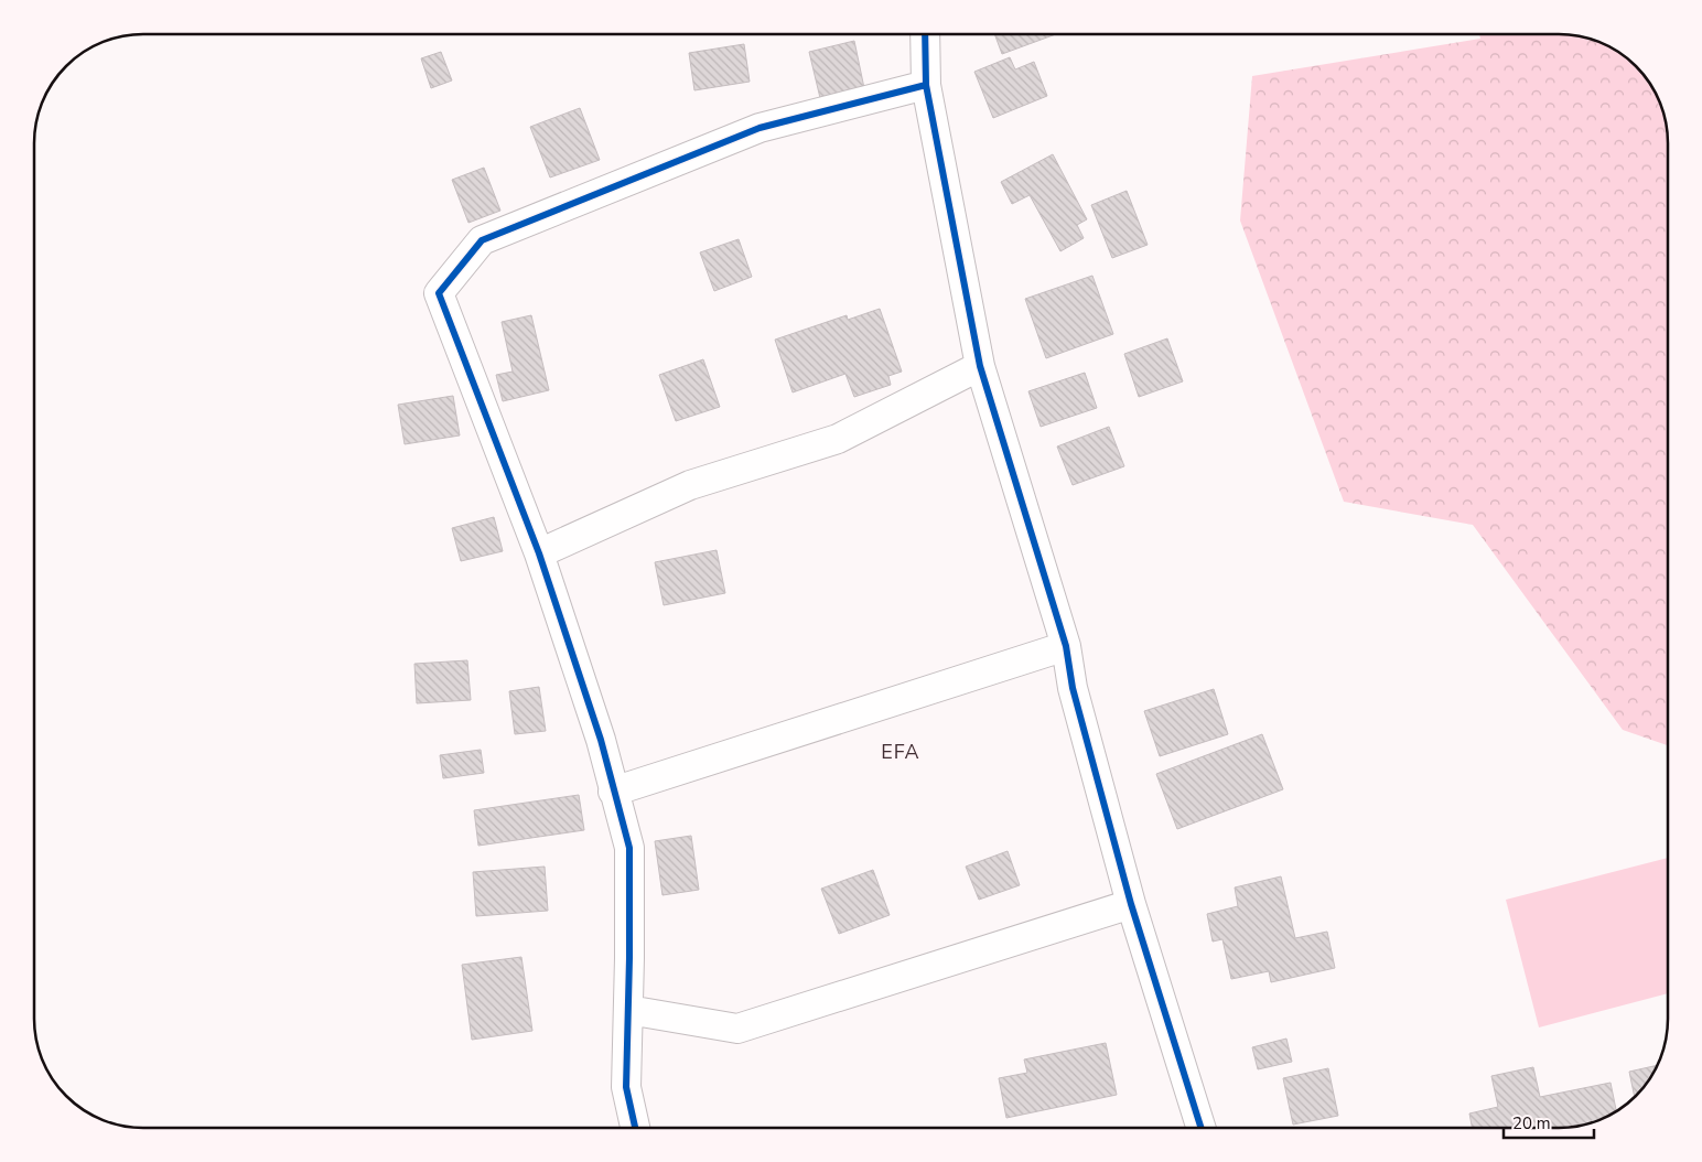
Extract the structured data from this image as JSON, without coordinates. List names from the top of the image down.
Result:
{
  "districts": ["EFA"],
  "scale_bar": "20 m"
}
